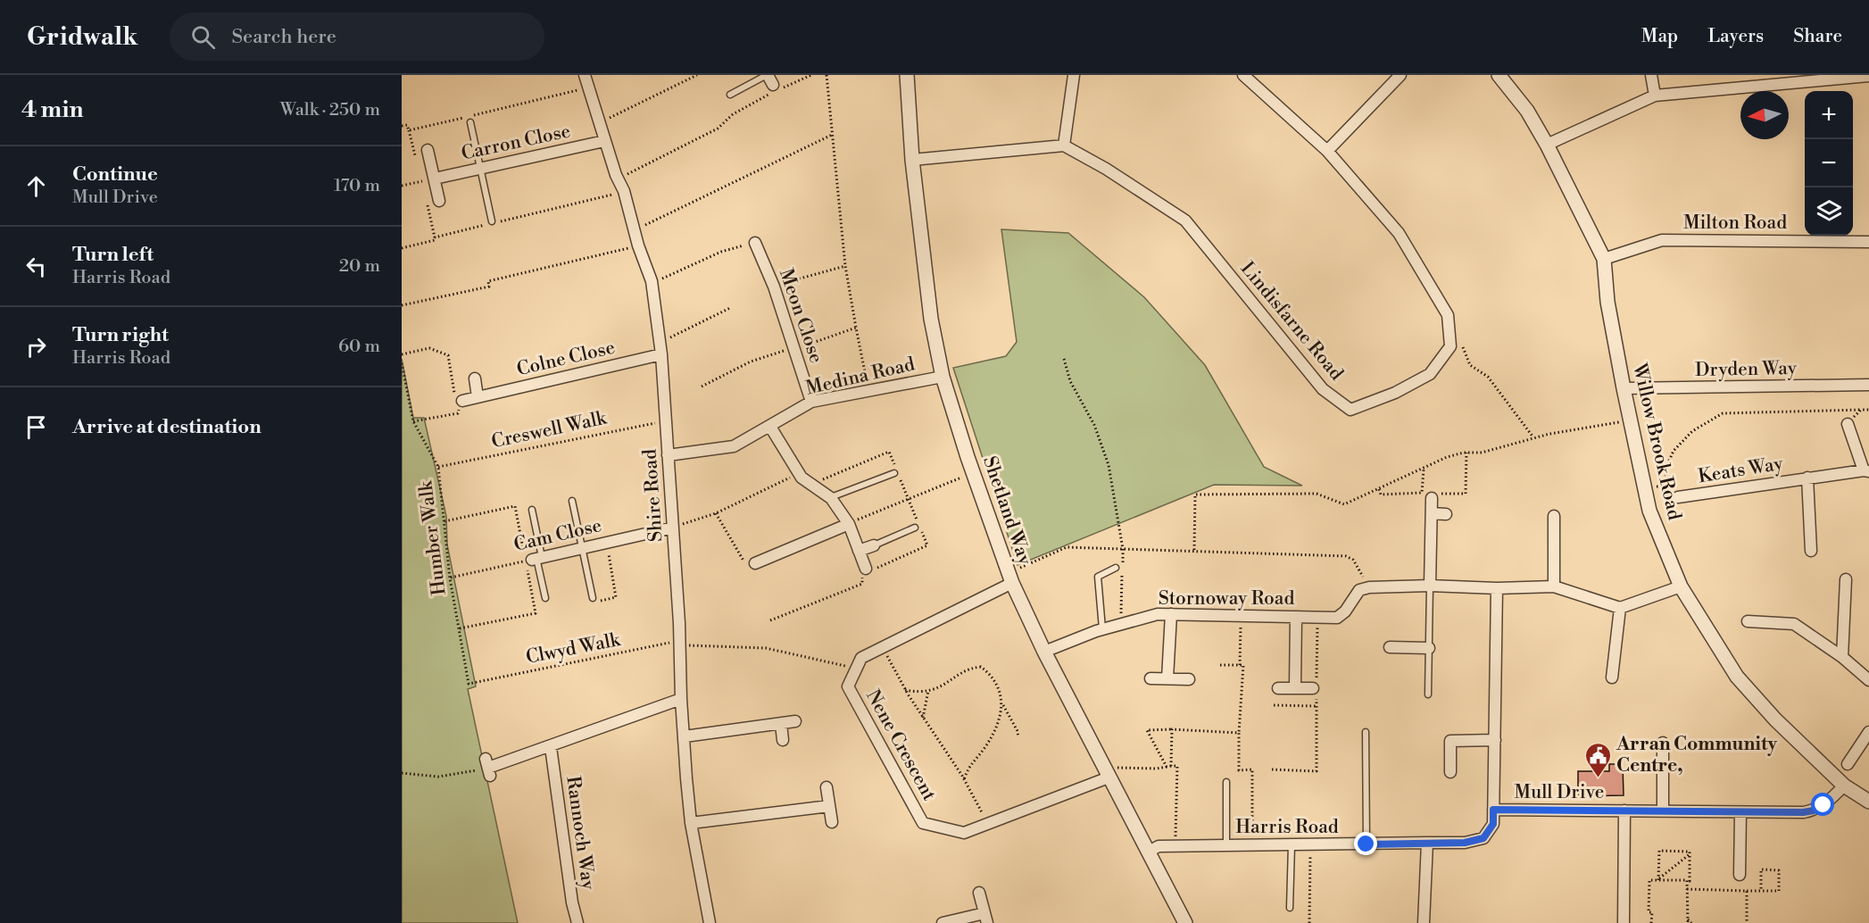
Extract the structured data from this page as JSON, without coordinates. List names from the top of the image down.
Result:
{
  "streets": {
    "street": [
      "Carron Close",
      "Milton Road",
      "Meon Close",
      "Lindisfarne Road",
      "Colne Close",
      "Dryden Way",
      "Medina Road",
      "Willow Brook Road",
      "Keats Way",
      "Shire Road",
      "Shetland Way",
      "Cam Close",
      "Stornoway Road",
      "Nene Crescent",
      "Mull Drive",
      "Harris Road",
      "Rannoch Way"
    ],
    "path": ["Creswell Walk", "Humber Walk", "Clwyd Walk"]
  },
  "crossings": [
    ["Carron Close", "Shire Road"],
    ["Milton Road", "Willow Brook Road"],
    ["Meon Close", "Medina Road"],
    ["Colne Close", "Shire Road"],
    ["Dryden Way", "Willow Brook Road"],
    ["Medina Road", "Shire Road"],
    ["Medina Road", "Shetland Way"],
    ["Creswell Walk", "Shire Road"],
    ["Creswell Walk", "Humber Walk"],
    ["Willow Brook Road", "Mull Drive"],
    ["Shire Road", "Cam Close"],
    ["Shire Road", "Clwyd Walk"],
    ["Shetland Way", "Stornoway Road"],
    ["Shetland Way", "Nene Crescent"],
    ["Shetland Way", "Harris Road"],
    ["Cam Close", "Humber Walk"],
    ["Humber Walk", "Clwyd Walk"],
    ["Mull Drive", "Harris Road"]
  ],
  "places": {
    "public building": ["Arran Community Centre,"]
  },
  "north": "left",
  "page": {
    "header": "Gridwalk",
    "search": "Search here",
    "nav": ["Map", "Layers", "Share"],
    "heading": ["4 min", "Walk · 250 m"],
    "map_buttons": ["+", "−"],
    "list": [
      ["Continue", "Mull Drive", "170 m"],
      ["Turn left", "Harris Road", "20 m"],
      ["Turn right", "Harris Road", "60 m"],
      "Arrive at destination"
    ]
  }
}
